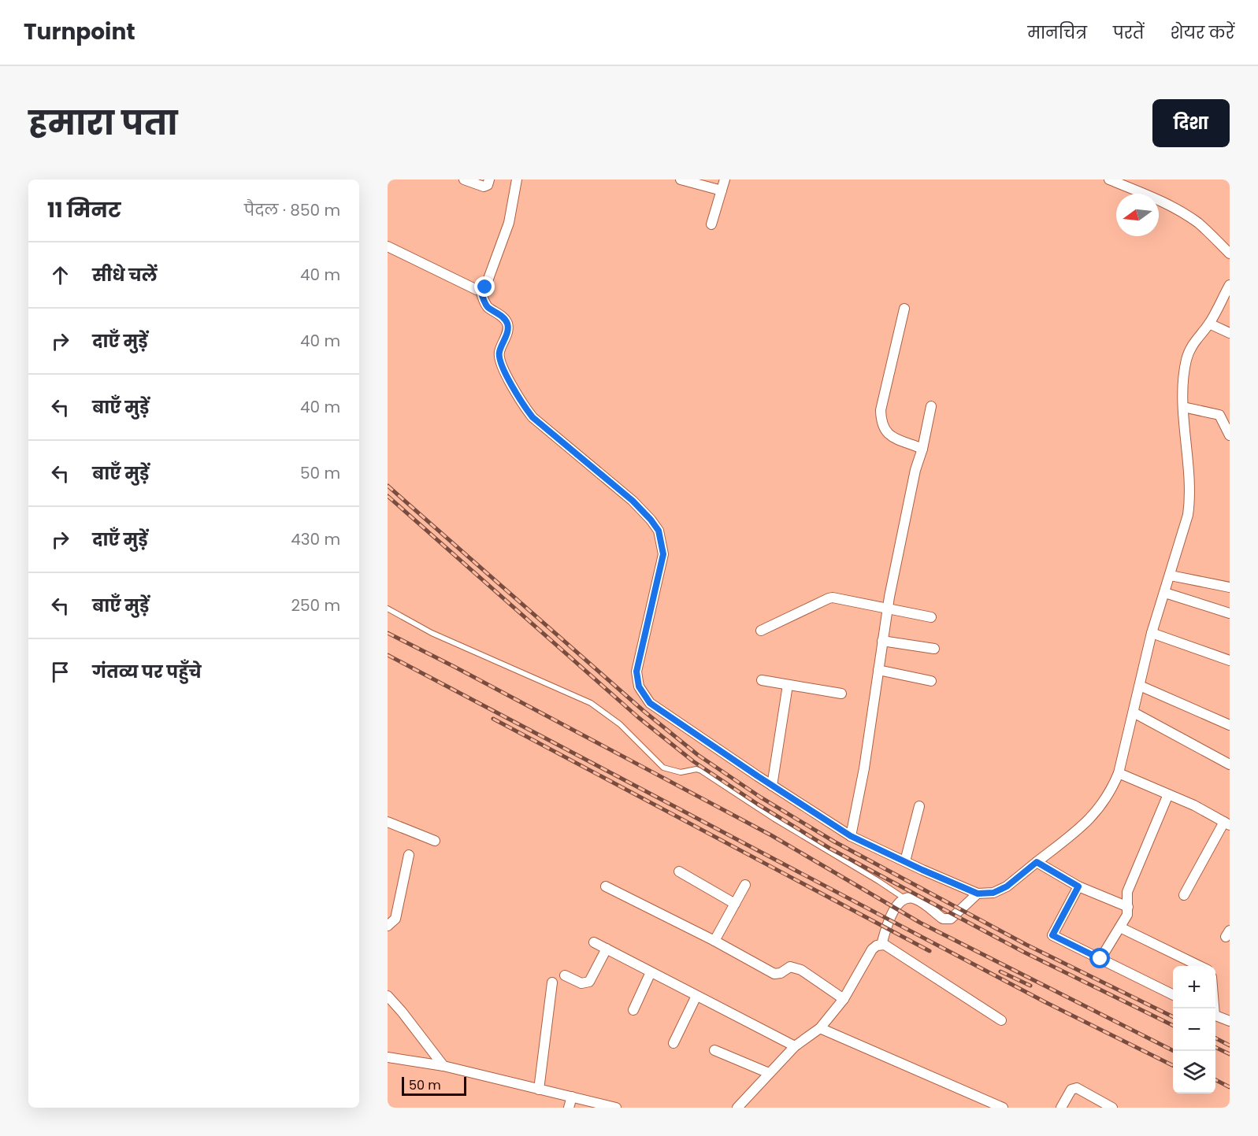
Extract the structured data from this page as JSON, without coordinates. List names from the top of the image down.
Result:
{
  "scale_bar": "50 m",
  "north": "left",
  "page": {
    "header": "Turnpoint",
    "nav": ["मानचित्र", "परतें", "शेयर करें"],
    "title": "हमारा पता",
    "buttons": "दिशा",
    "heading": ["11 मिनट", "पैदल · 850 m"],
    "list": [
      ["सीधे चलें", "40 m"],
      ["दाएँ मुड़ें", "40 m"],
      ["बाएँ मुड़ें", "40 m"],
      ["बाएँ मुड़ें", "50 m"],
      ["दाएँ मुड़ें", "430 m"],
      ["बाएँ मुड़ें", "250 m"],
      "गंतव्य पर पहुँचे"
    ],
    "map_buttons": ["+", "−"],
    "scale": "50 m"
  }
}
